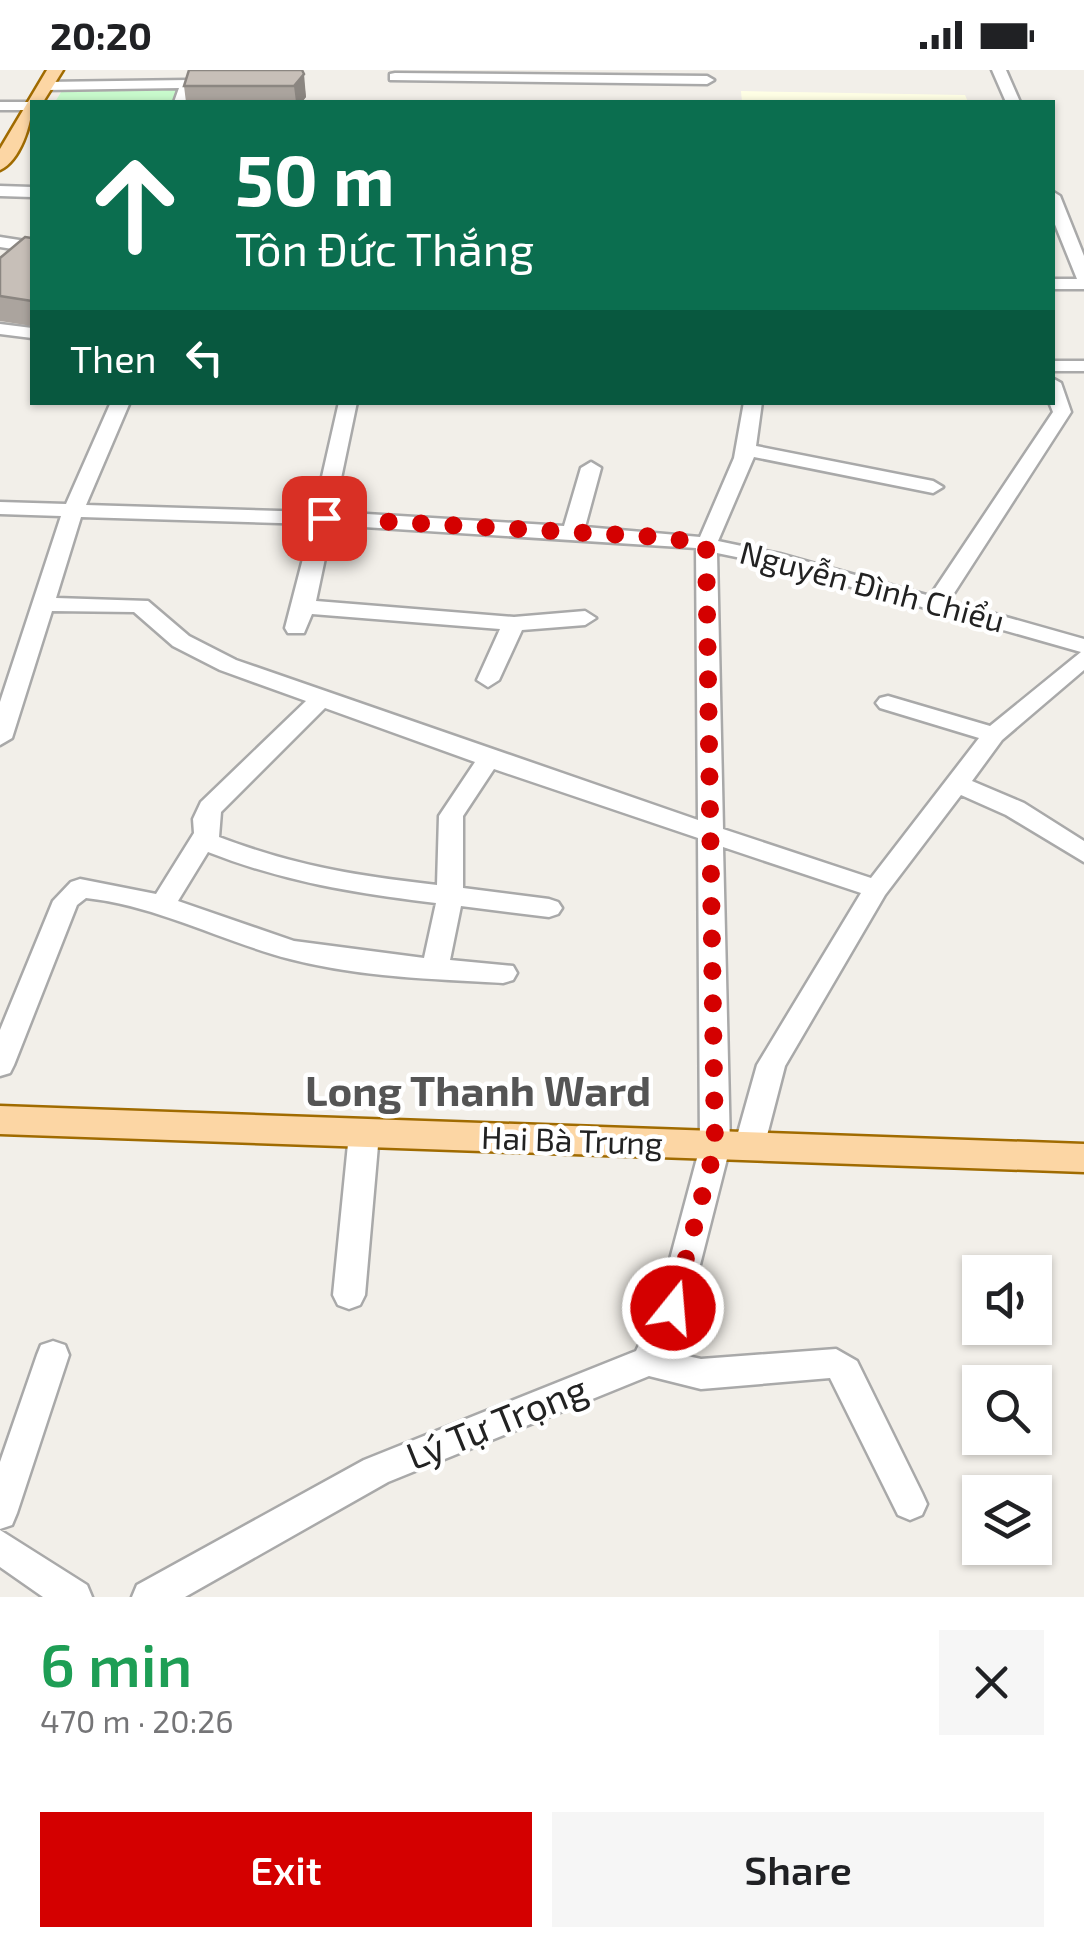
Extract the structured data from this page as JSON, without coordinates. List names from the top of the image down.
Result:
{
  "streets": {
    "main road": ["Hai Bà Trưng"],
    "street": ["Nguyễn Đình Chiểu", "Lý Tự Trọng"]
  },
  "districts": ["Long Thanh Ward"],
  "page": {
    "status": "20:20",
    "turn": ["50 m", "Tôn Đức Thắng"],
    "then": "Then",
    "heading": ["6 min", "470 m · 20:26"],
    "buttons": ["Exit", "Share"]
  }
}
